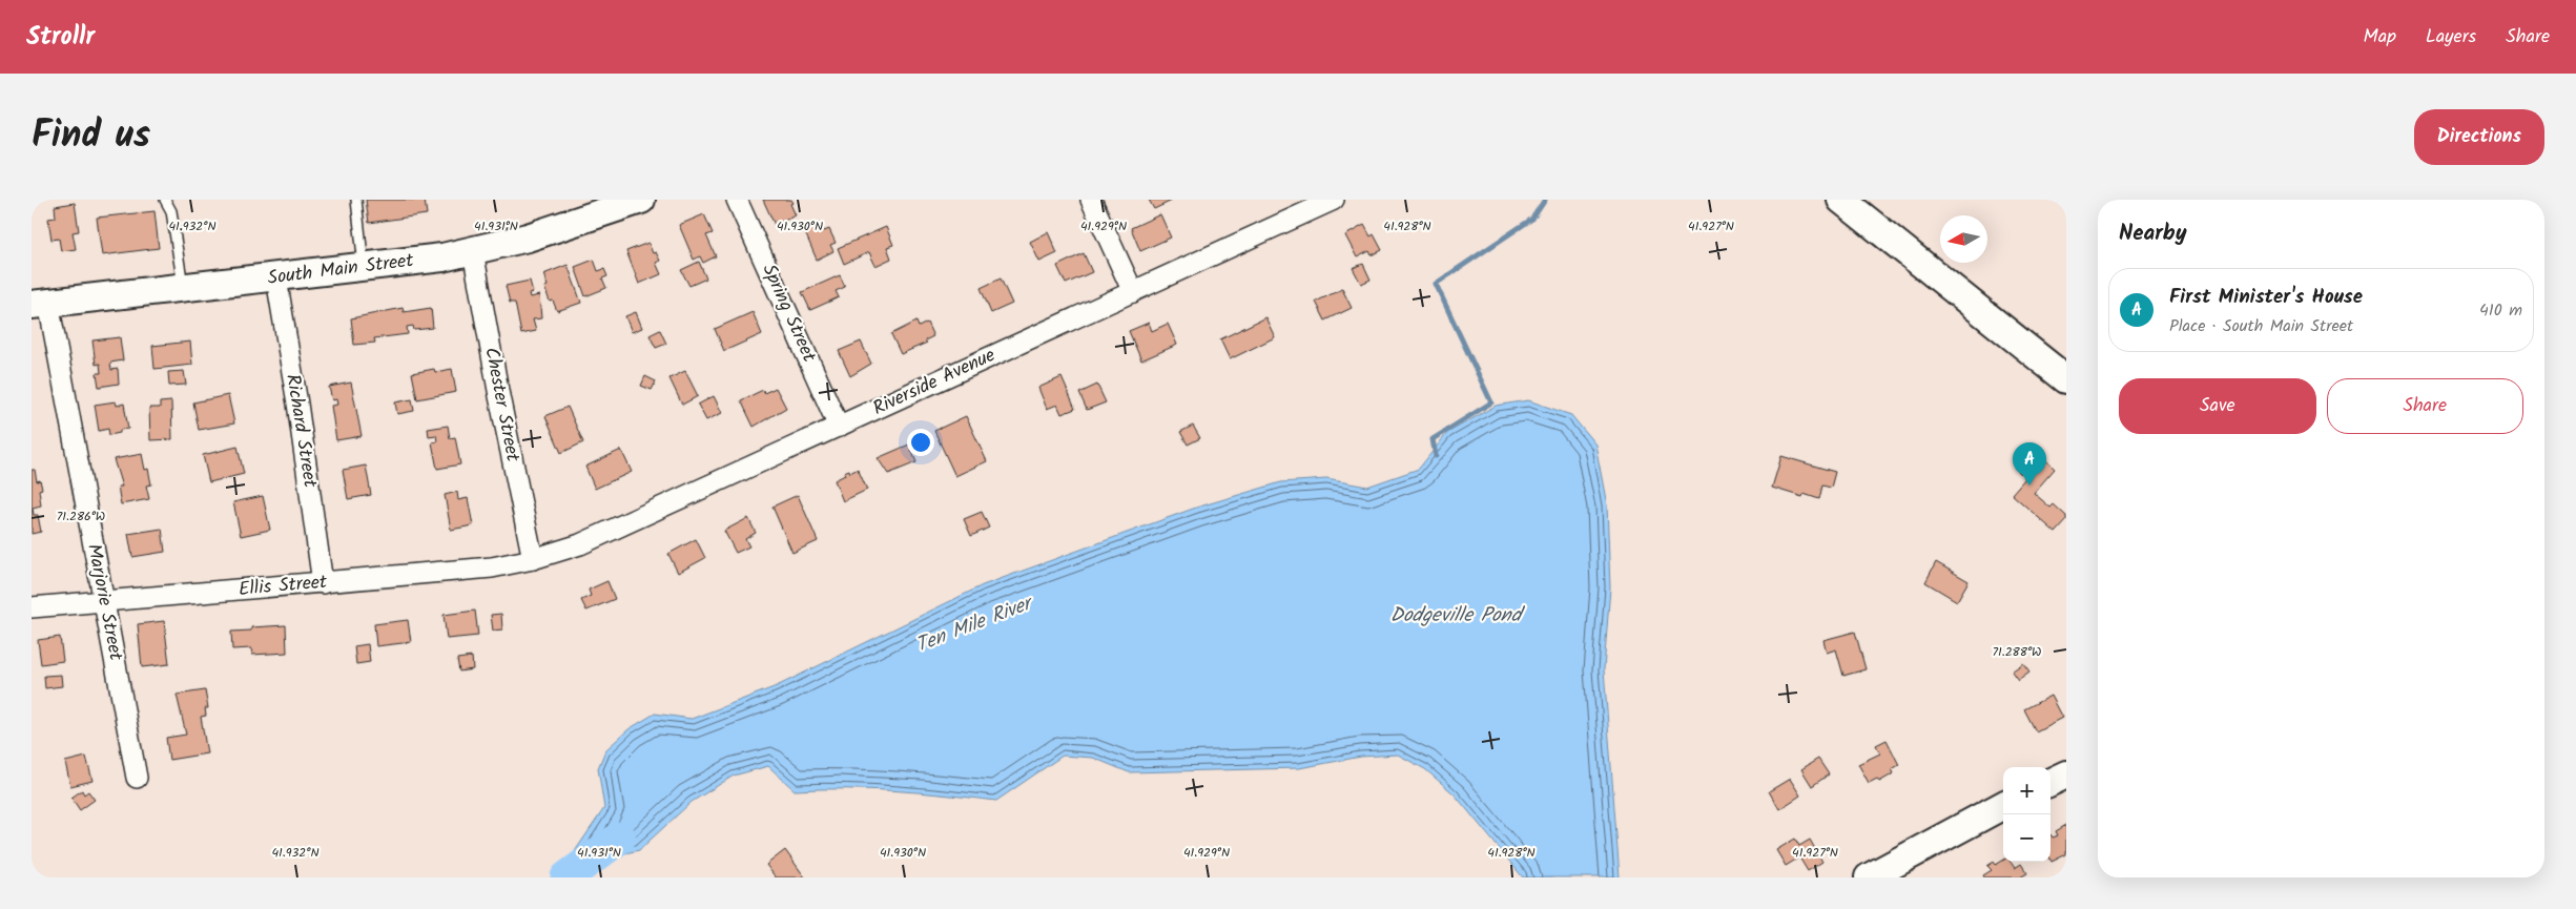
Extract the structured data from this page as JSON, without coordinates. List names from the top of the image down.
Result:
{
  "streets": {
    "main road": ["South Main Street"],
    "street": [
      "Spring Street",
      "Riverside Avenue",
      "Chester Street",
      "Richard Street",
      "Ellis Street",
      "Marjorie Street"
    ]
  },
  "crossings": [
    ["South Main Street", "Chester Street"],
    ["South Main Street", "Richard Street"],
    ["South Main Street", "Marjorie Street"],
    ["Spring Street", "Riverside Avenue"],
    ["Riverside Avenue", "Chester Street"],
    ["Riverside Avenue", "Ellis Street"],
    ["Chester Street", "Ellis Street"],
    ["Richard Street", "Ellis Street"],
    ["Ellis Street", "Marjorie Street"]
  ],
  "water": ["Dodgeville Pond", "Ten Mile River"],
  "north": "left",
  "page": {
    "header": "Strollr",
    "nav": ["Map", "Layers", "Share"],
    "title": "Find us",
    "buttons": [
      "Directions",
      ["Save", "Share"]
    ],
    "heading": "Nearby",
    "list": [
      {
        "mark": "A",
        "name": "First Minister's House",
        "note": "Place · South Main Street",
        "value": "410 m"
      }
    ],
    "pins": "A",
    "map_buttons": ["+", "−"]
  },
  "coordinates": [
    "41.932°N",
    "41.931°N",
    "41.930°N",
    "41.929°N",
    "41.928°N",
    "41.927°N",
    "71.286°W",
    "71.288°W"
  ]
}
